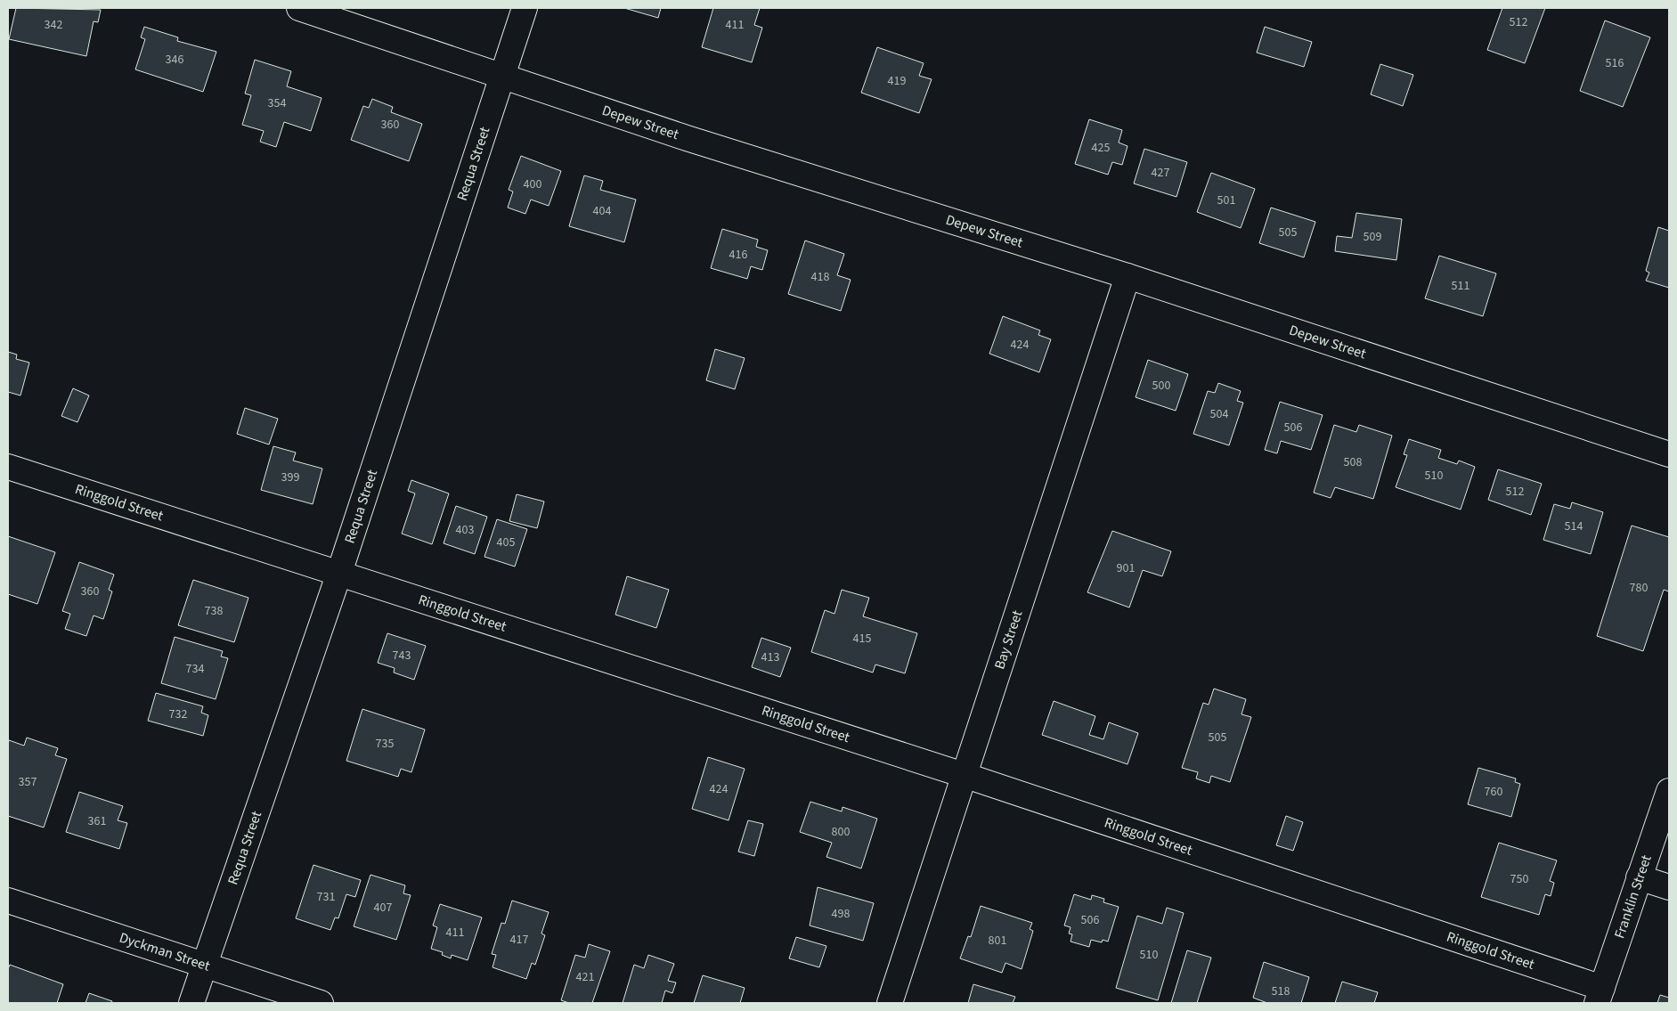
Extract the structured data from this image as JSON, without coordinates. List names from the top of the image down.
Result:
{
  "streets": {
    "street": [
      "Depew Street",
      "Requa Street",
      "Ringgold Street",
      "Bay Street",
      "Franklin Street",
      "Dyckman Street"
    ]
  },
  "crossings": [
    ["Depew Street", "Requa Street"],
    ["Depew Street", "Bay Street"],
    ["Requa Street", "Ringgold Street"],
    ["Requa Street", "Dyckman Street"],
    ["Ringgold Street", "Bay Street"],
    ["Ringgold Street", "Franklin Street"]
  ],
  "house_numbers": [
    "512",
    "342",
    "411",
    "346",
    "516",
    "419",
    "354",
    "360",
    "425",
    "427",
    "400",
    "501",
    "404",
    "505",
    "509",
    "416",
    "418",
    "511",
    "424",
    "500",
    "504",
    "506",
    "508",
    "510",
    "399",
    "512",
    "514",
    "403",
    "405",
    "901",
    "780",
    "360",
    "738",
    "415",
    "743",
    "413",
    "734",
    "732",
    "505",
    "735",
    "357",
    "424",
    "760",
    "361",
    "800",
    "750",
    "731",
    "407",
    "498",
    "506",
    "411",
    "417",
    "801",
    "510",
    "421",
    "518"
  ]
}
